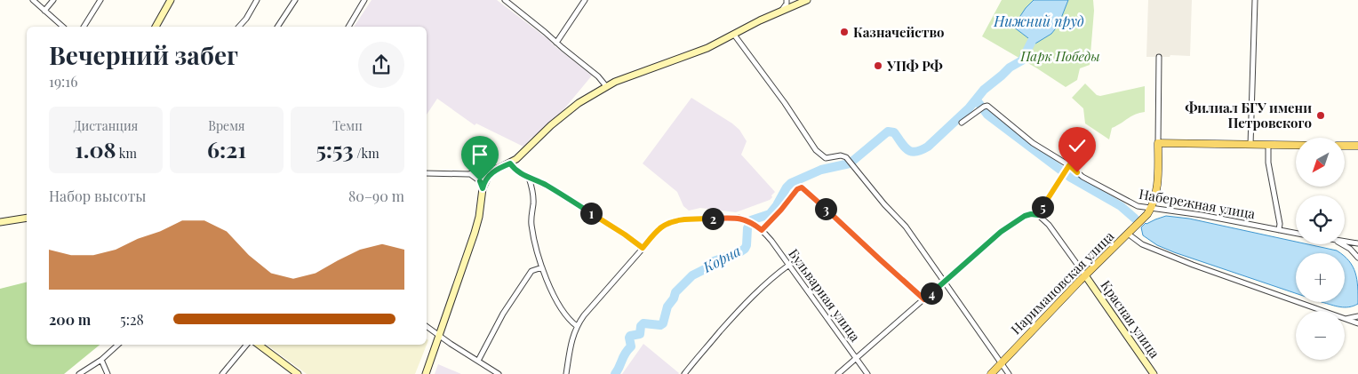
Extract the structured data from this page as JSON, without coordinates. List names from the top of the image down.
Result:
{
  "streets": {
    "main road": ["Наримановская улица"],
    "street": ["Набережная улица", "Бульварная улица", "Красная улица"]
  },
  "crossings": [
    ["Набережная улица", "Наримановская улица"],
    ["Наримановская улица", "Красная улица"]
  ],
  "water": ["Нижний пруд", "Корна"],
  "parks": ["Парк Победы"],
  "places": ["Казначейство", "УПФ РФ", "Филиал БГУ имени Петровского"],
  "north": "bottom left",
  "page": {
    "heading": ["Вечерний забег", "19:16"],
    "stats": [
      ["Дистанция", "1.08 km"],
      ["Время", "6:21"],
      ["Темп", "5:53 /km"]
    ],
    "map_buttons": ["+", "−"],
    "chart": ["Набор высоты", "80–90 m"],
    "pins": [
      "5",
      "3",
      "1",
      "2",
      "4"
    ],
    "list": [
      {
        "name": "200 m",
        "note": "5:28"
      }
    ]
  }
}
